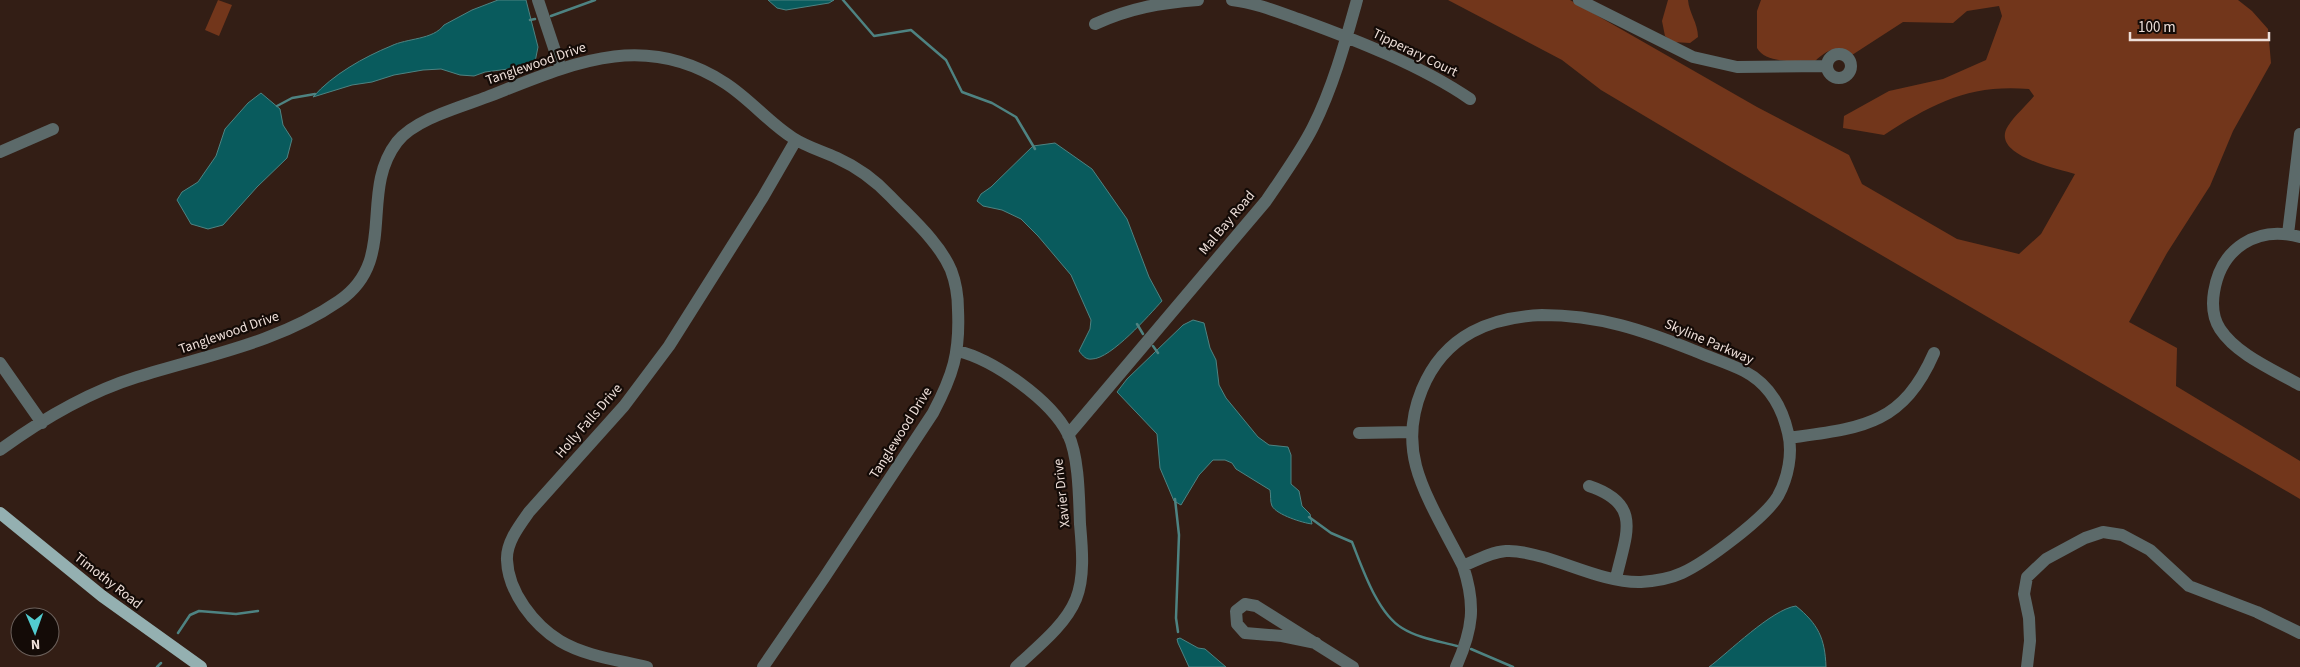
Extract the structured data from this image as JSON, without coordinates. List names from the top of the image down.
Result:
{
  "streets": {
    "main road": ["Timothy Road"],
    "street": [
      "Tipperary Court",
      "Tanglewood Drive",
      "Mal Bay Road",
      "Skyline Parkway",
      "Holly Falls Drive",
      "Xavier Drive"
    ]
  },
  "crossings": [
    ["Tipperary Court", "Mal Bay Road"],
    ["Tanglewood Drive", "Holly Falls Drive"],
    ["Tanglewood Drive", "Xavier Drive"],
    ["Mal Bay Road", "Xavier Drive"]
  ],
  "scale_bar": "100 m",
  "north": "bottom"
}
